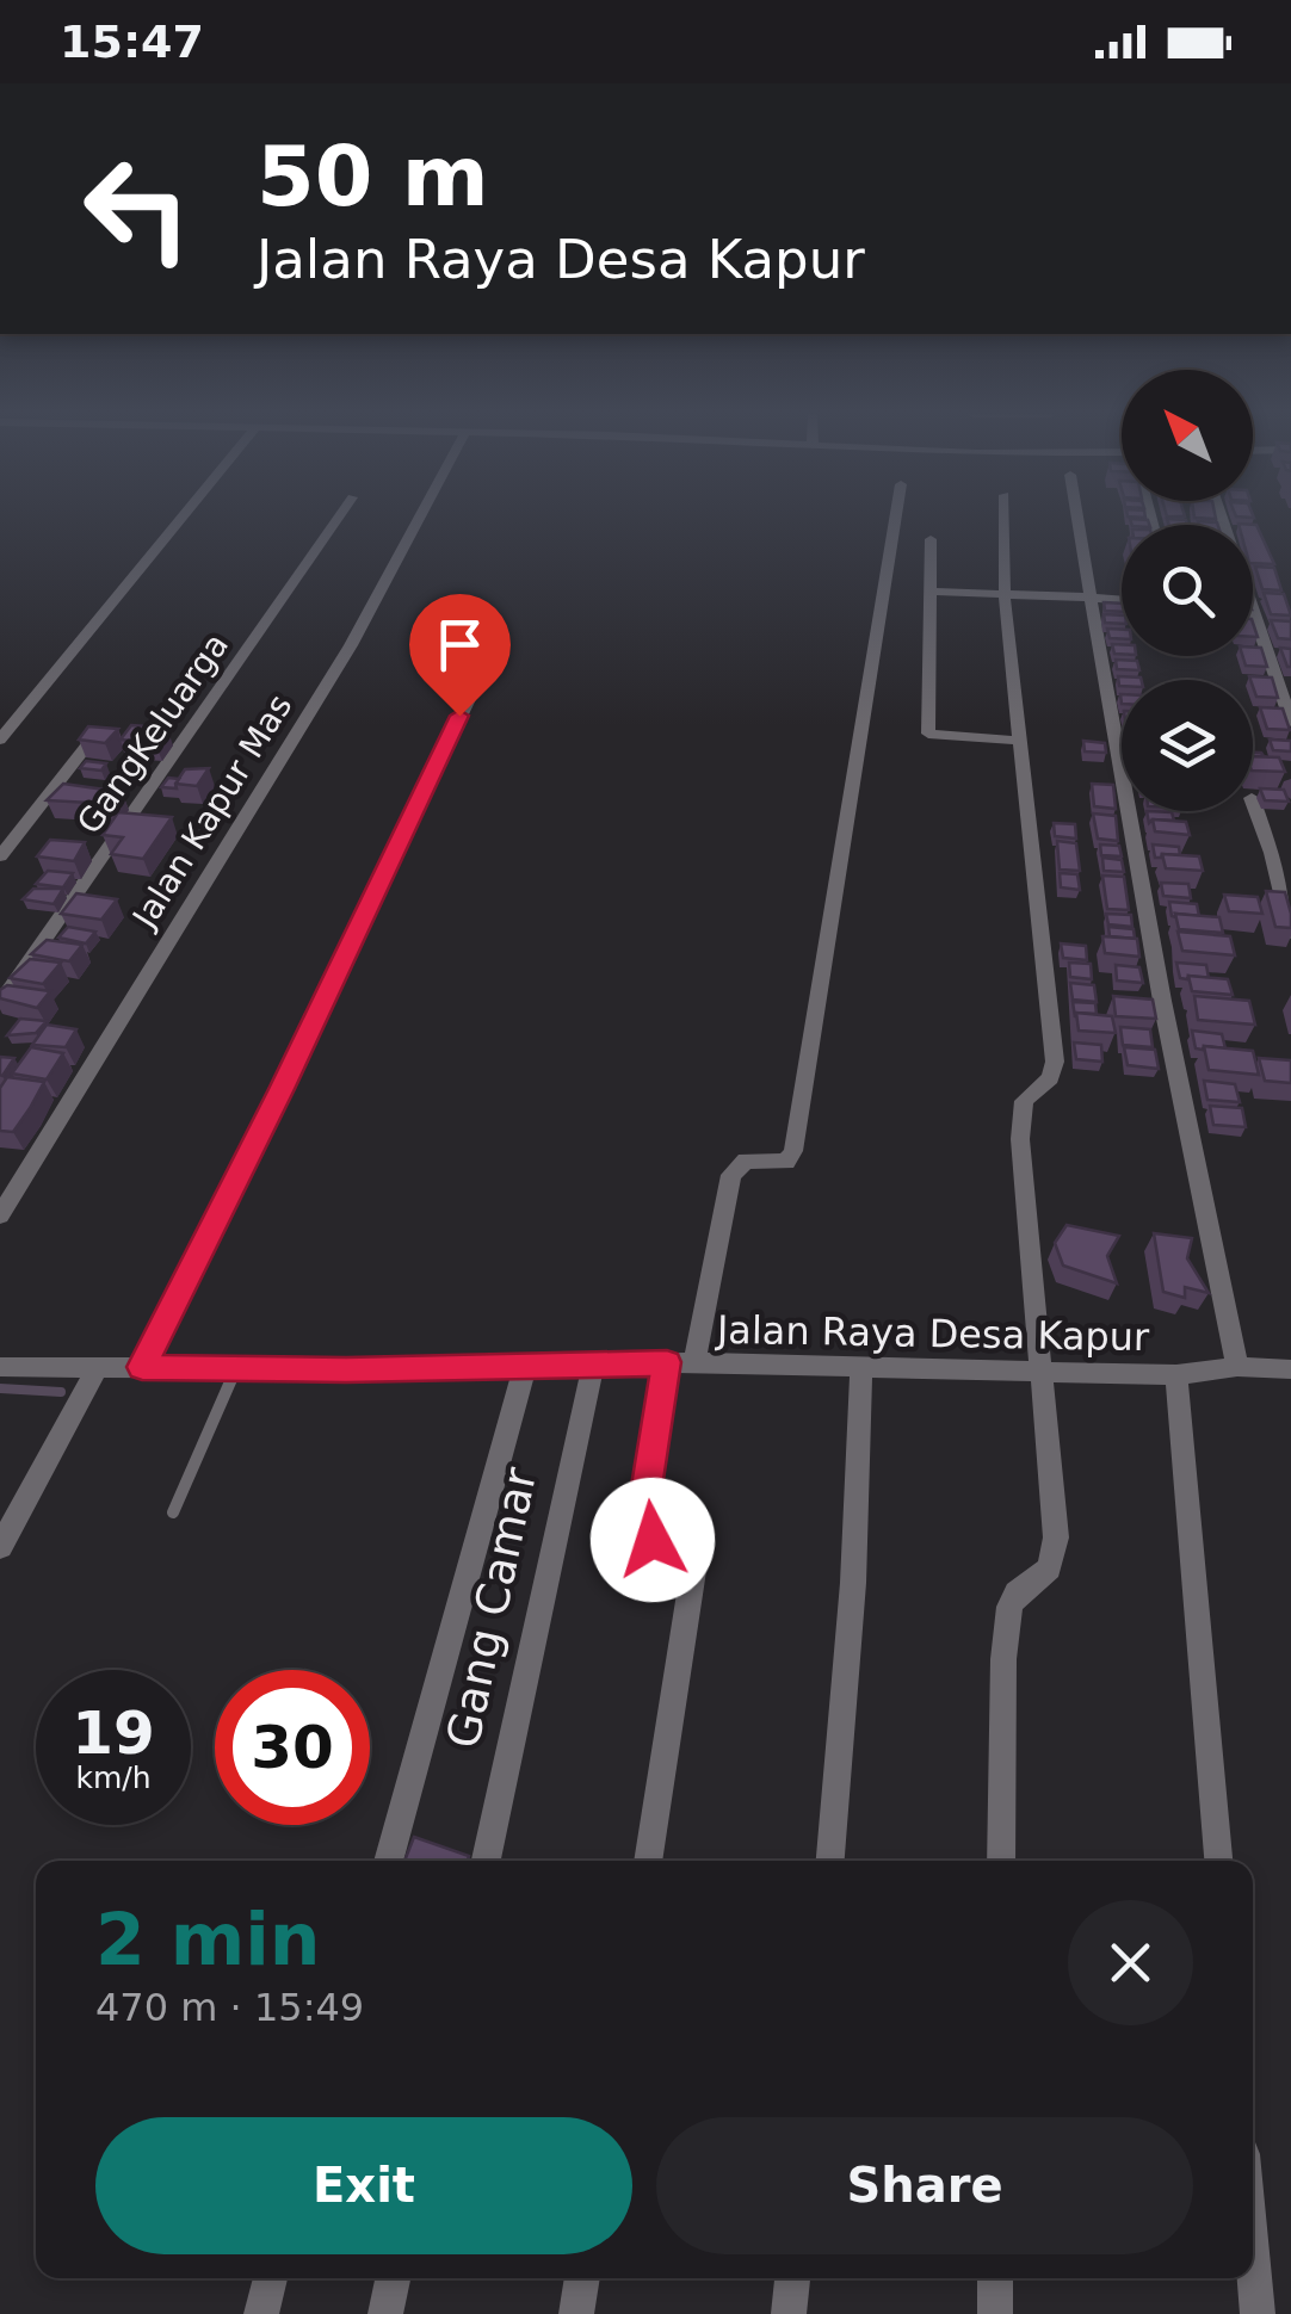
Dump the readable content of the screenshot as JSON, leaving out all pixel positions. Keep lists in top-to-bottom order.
{
  "streets": {
    "street": [
      "GangKeluarga",
      "Jalan Kapur Mas",
      "Jalan Raya Desa Kapur",
      "Gang Camar"
    ]
  },
  "crossings": [
    ["Jalan Raya Desa Kapur", "Gang Camar"]
  ],
  "north": "top left",
  "page": {
    "status": "15:47",
    "turn": ["50 m", "Jalan Raya Desa Kapur"],
    "speed": "19 km/h",
    "limit": "30",
    "heading": ["2 min", "470 m · 15:49"],
    "buttons": ["Exit", "Share"]
  }
}
